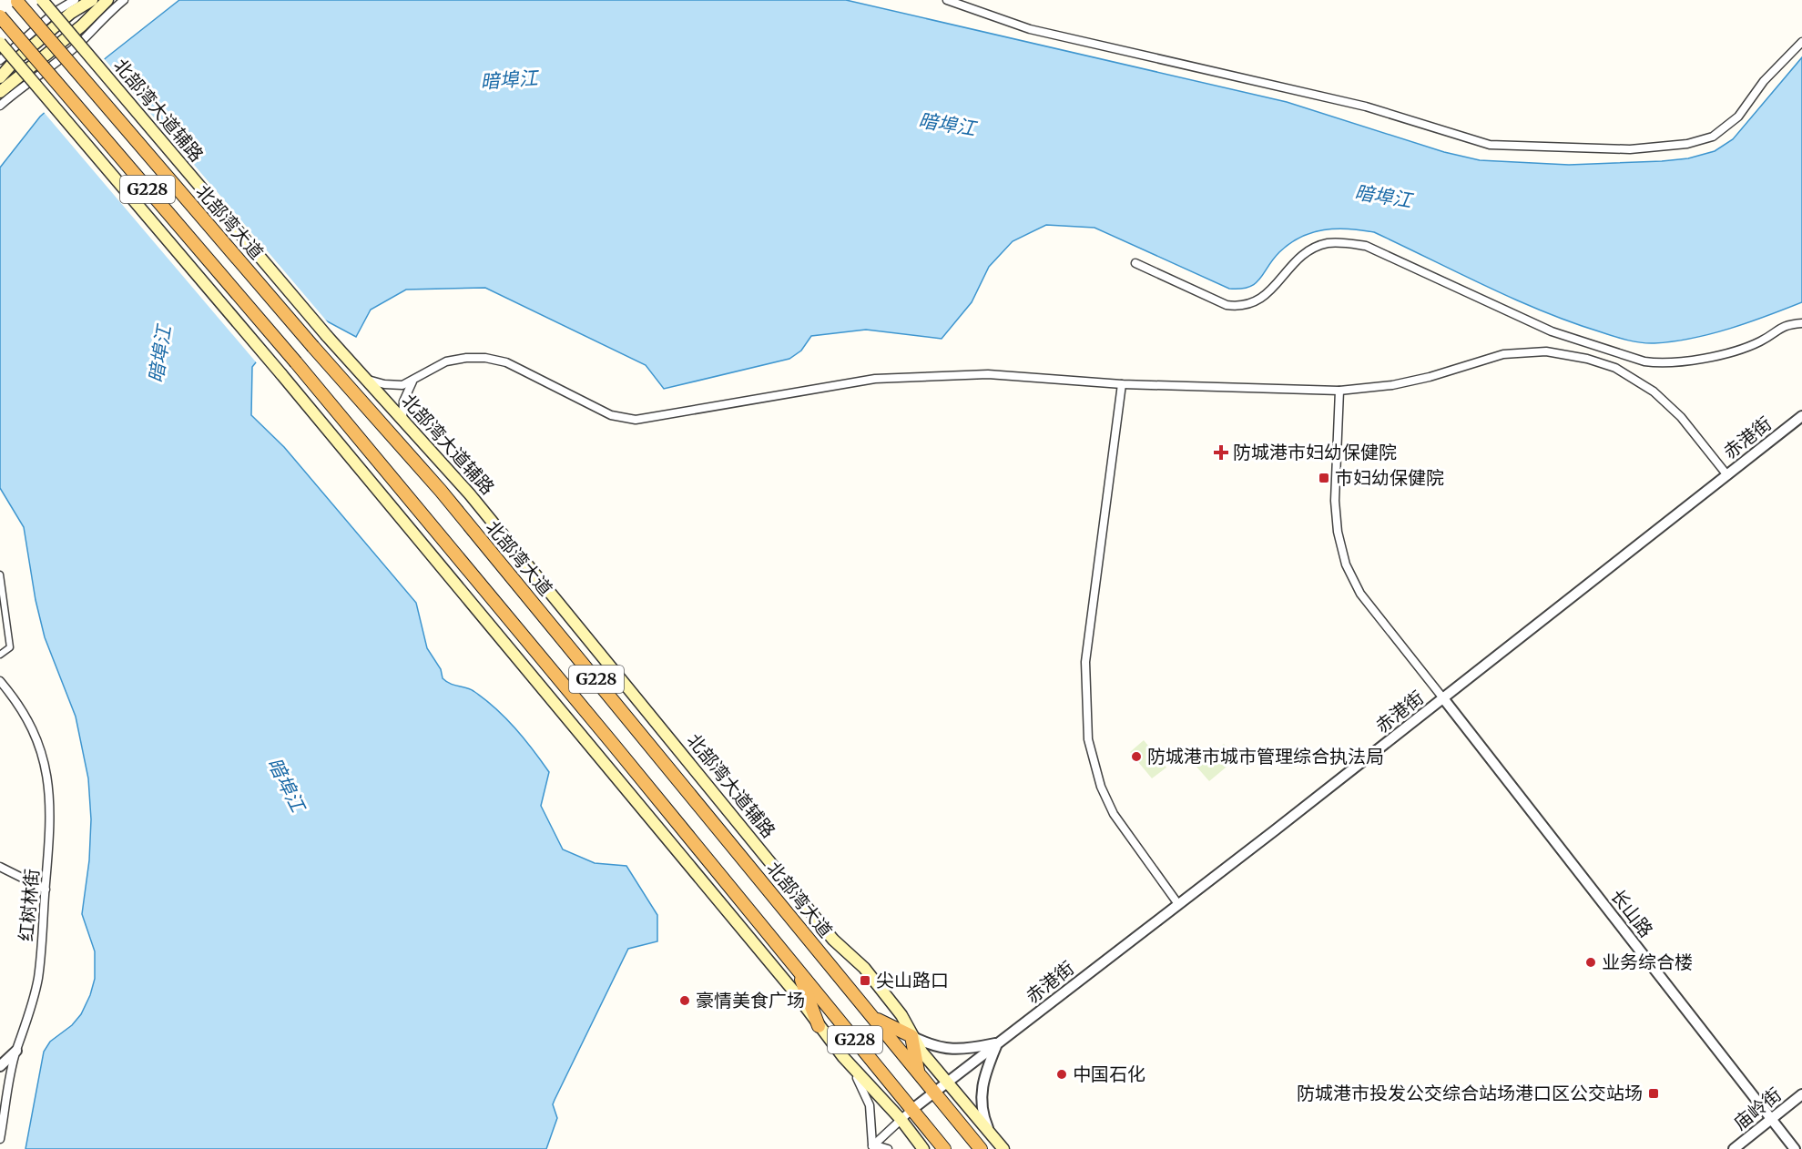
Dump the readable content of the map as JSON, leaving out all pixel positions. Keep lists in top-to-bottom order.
{
  "streets": {
    "highway": ["G228", "北部湾大道"],
    "main road": ["北部湾大道辅路"],
    "street": [
      "赤港街",
      "红树林街",
      "长山路",
      "庙岭街"
    ]
  },
  "crossings": [
    ["北部湾大道辅路", "赤港街"],
    ["G228", "赤港街"],
    ["北部湾大道", "赤港街"],
    ["赤港街", "长山路"],
    ["长山路", "庙岭街"]
  ],
  "water": ["暗埠江"],
  "places": {
    "health": ["防城港市妇幼保健院"],
    "transit": ["巿妇幼保健院", "尖山路口", "防城港市投发公交综合站场港口区公交站场"],
    "other": [
      "防城港市城市管理综合执法局",
      "业务综合楼",
      "豪情美食广场",
      "中国石化"
    ]
  }
}
